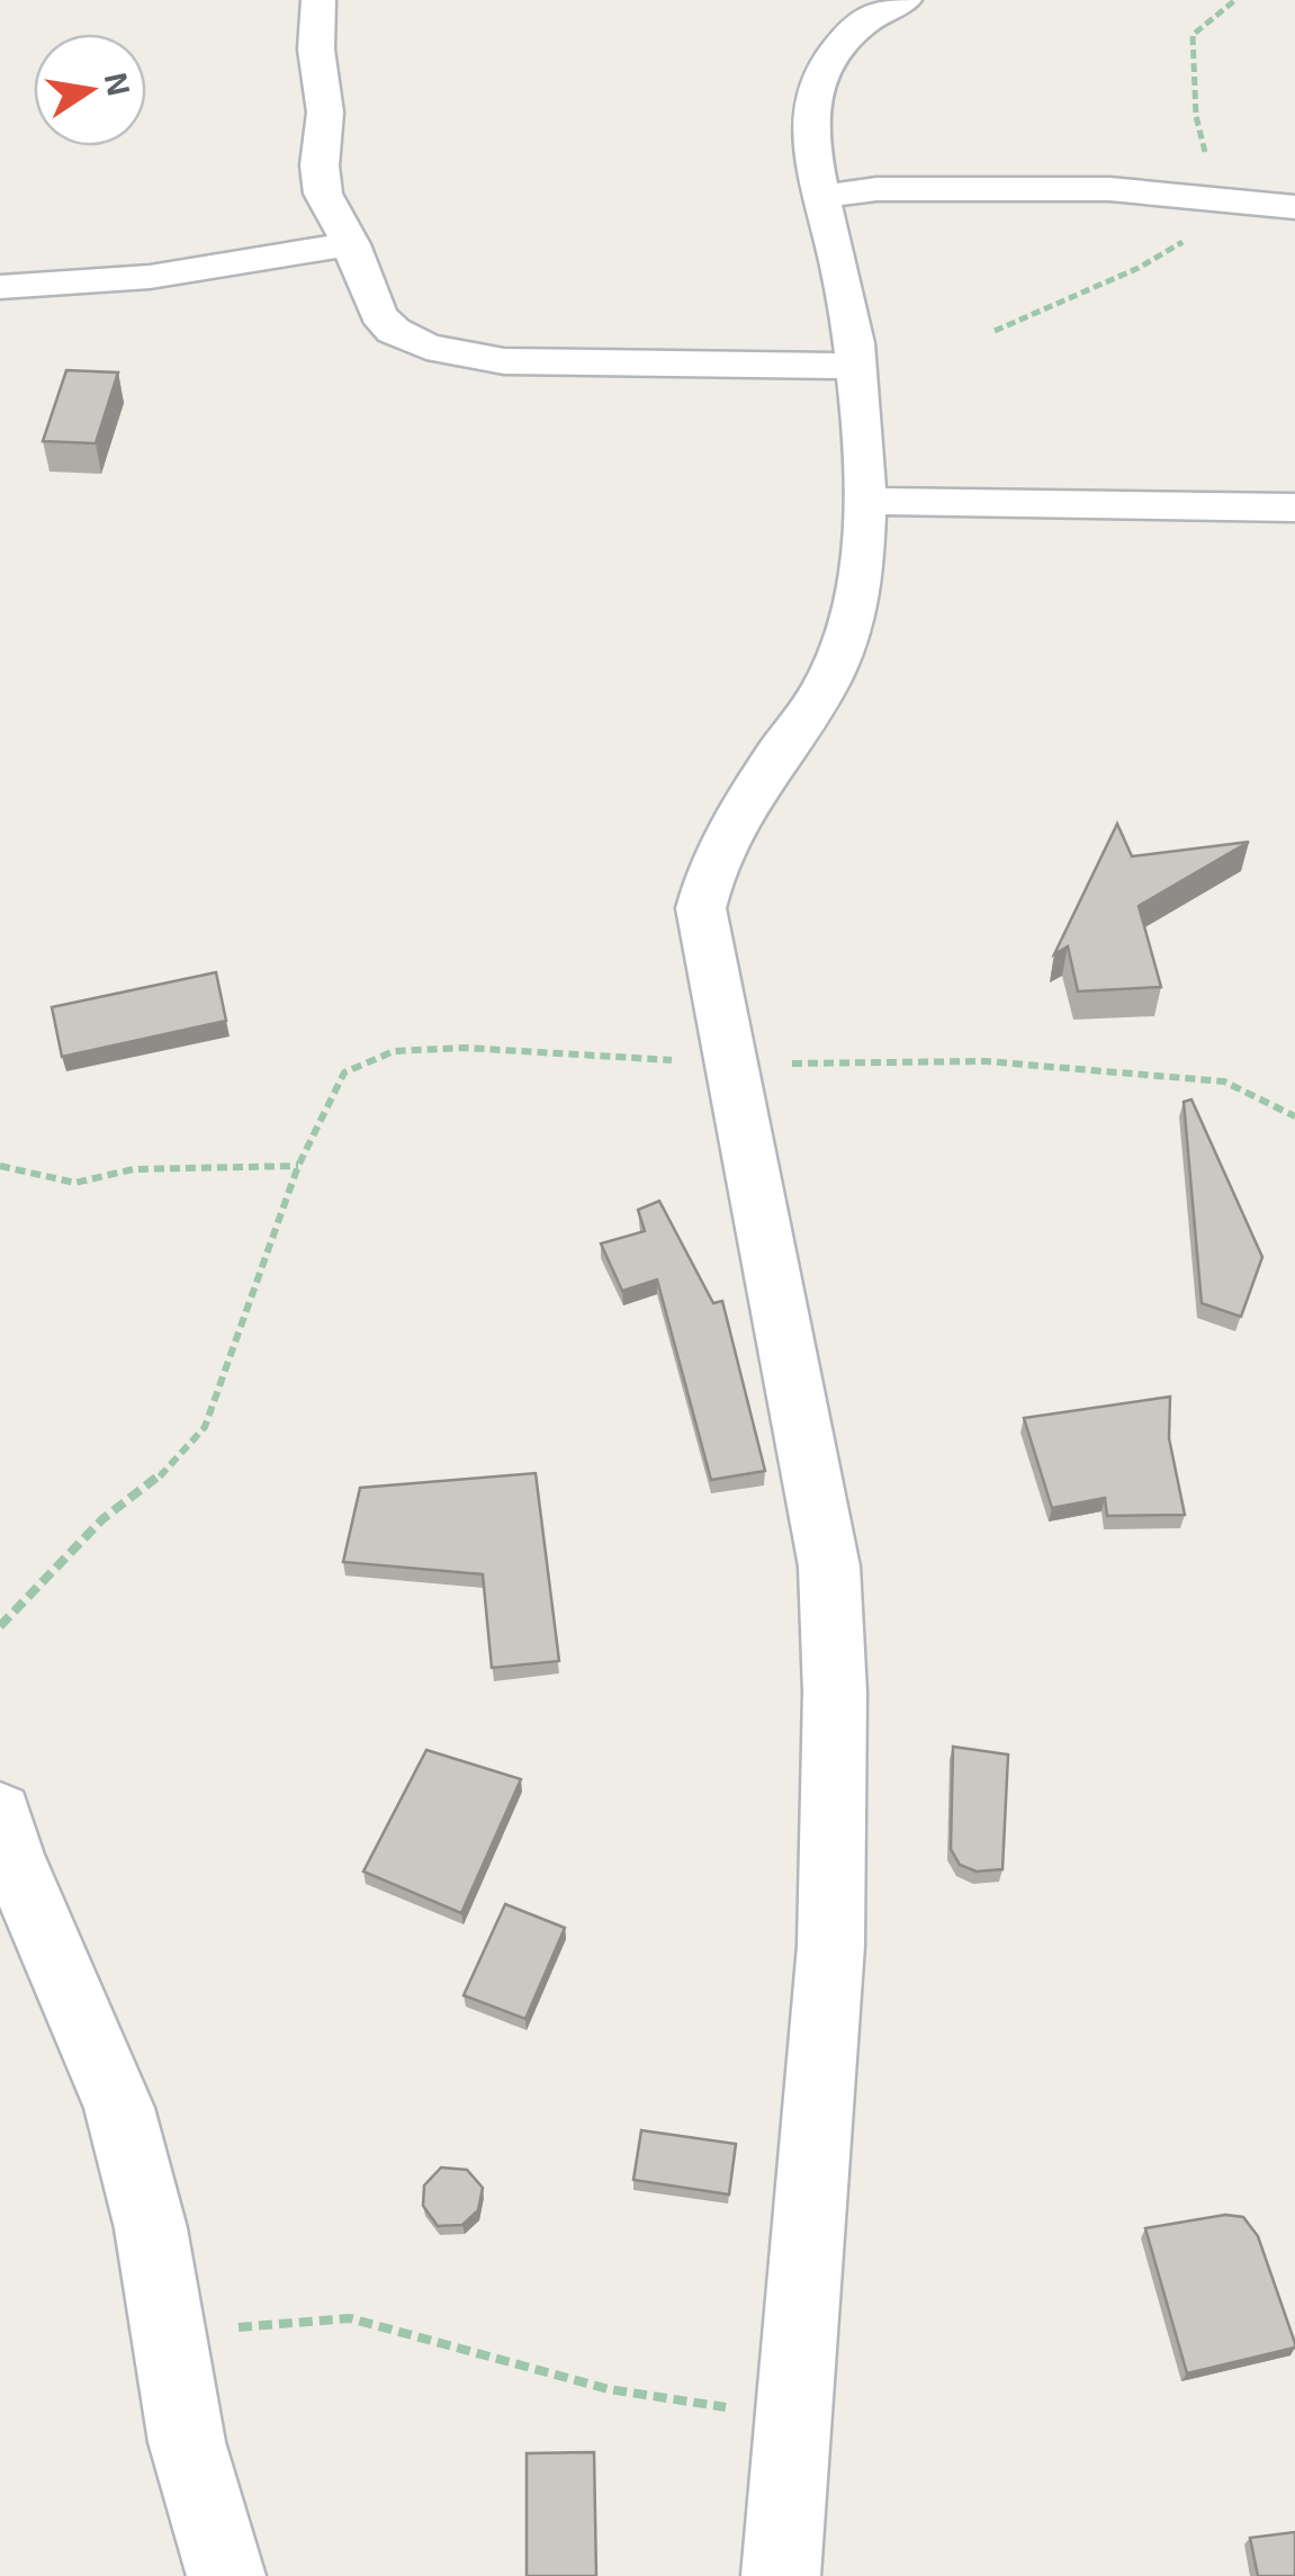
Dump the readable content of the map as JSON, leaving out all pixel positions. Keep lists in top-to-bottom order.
{
  "north": "right"
}
